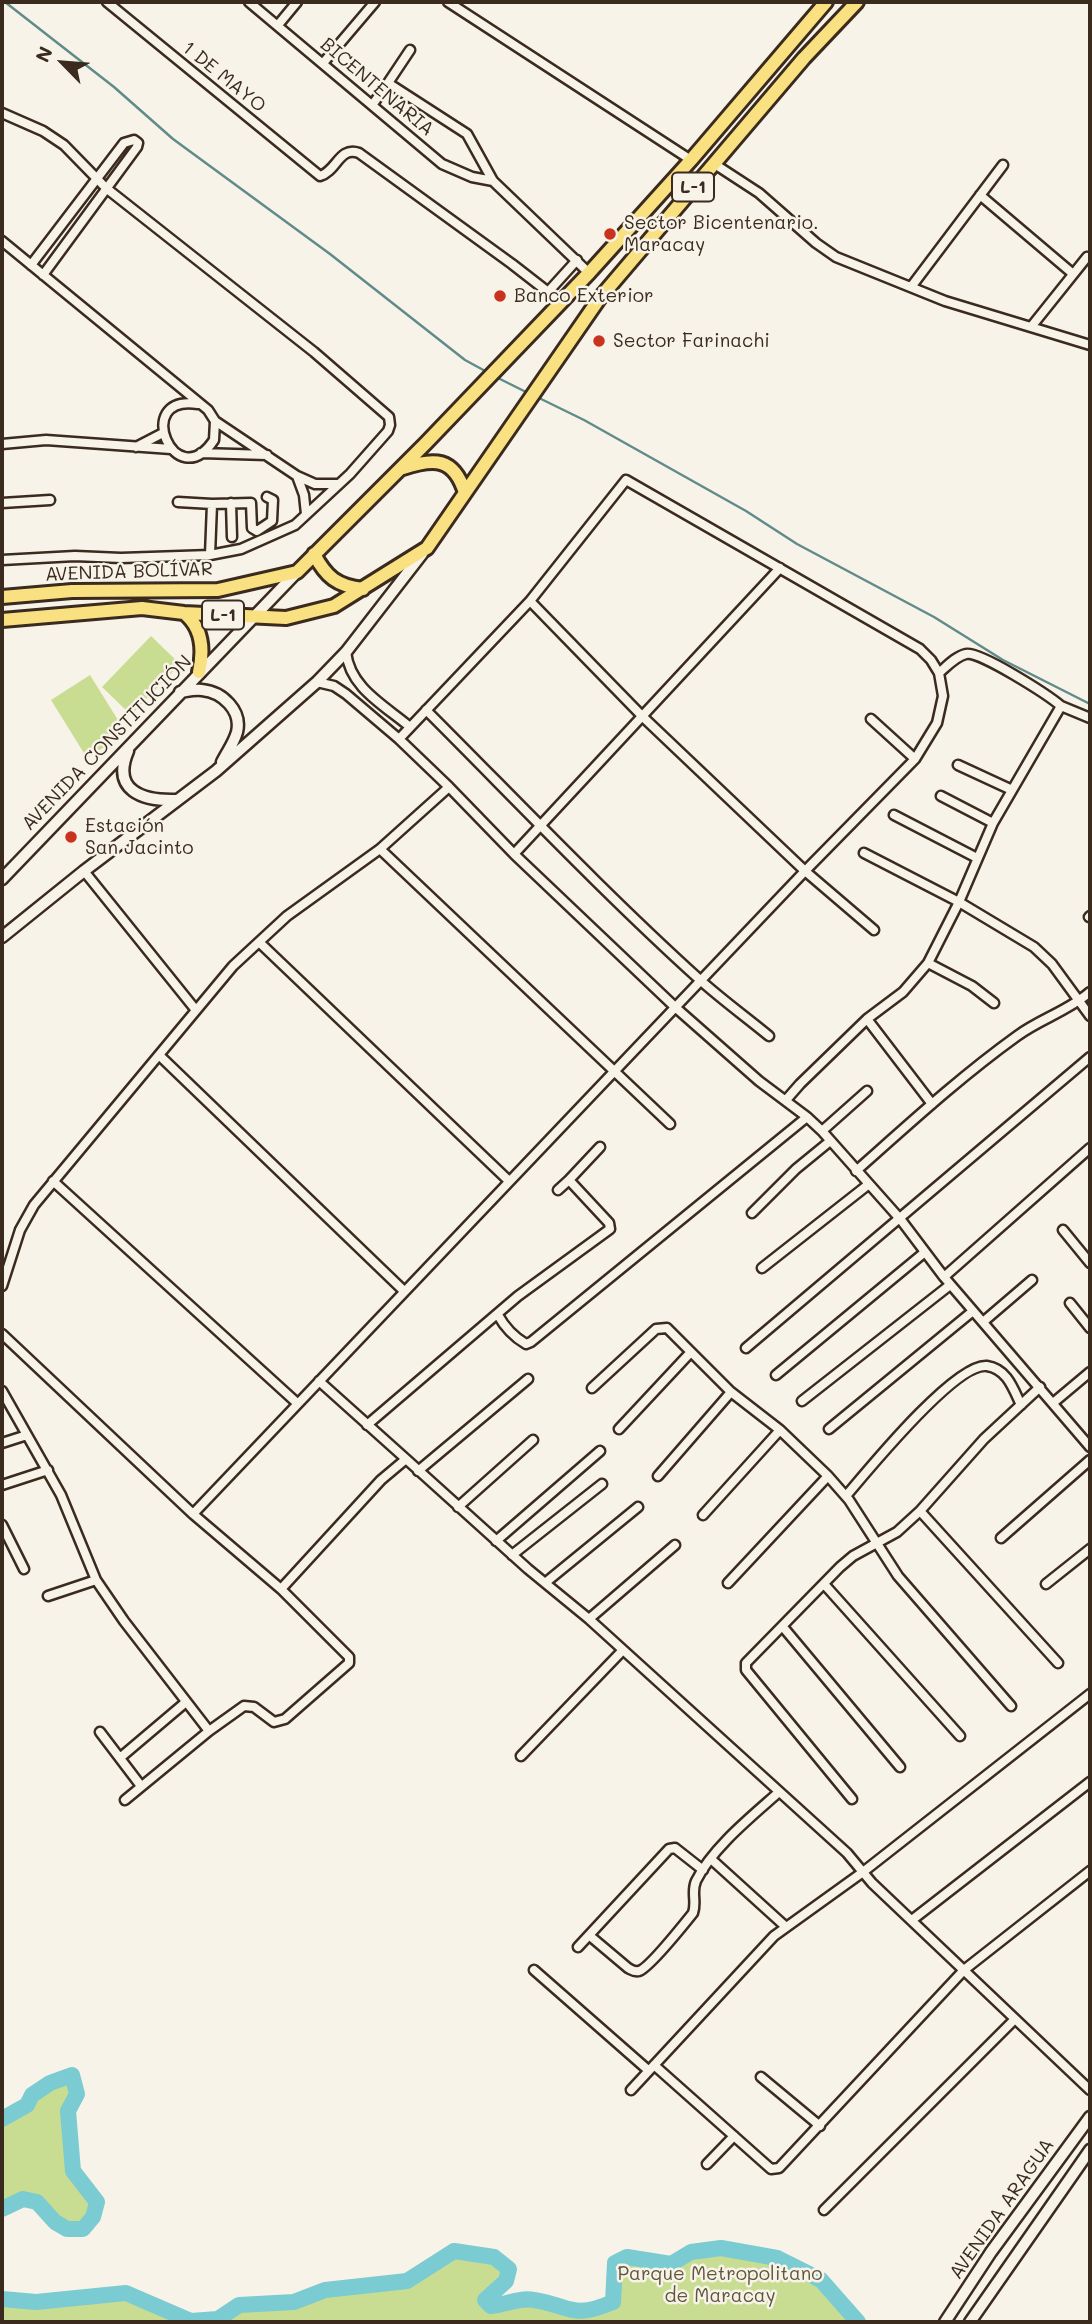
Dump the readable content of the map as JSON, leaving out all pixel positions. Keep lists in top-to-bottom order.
{
  "streets": {
    "main road": ["L-1", "AVENIDA BOLÍVAR"],
    "street": [
      "1 DE MAYO",
      "BICENTENARIA",
      "AVENIDA CONSTITUCIÓN",
      "AVENIDA ARAGUA"
    ]
  },
  "crossings": [
    ["L-1", "AVENIDA BOLÍVAR"],
    ["L-1", "AVENIDA CONSTITUCIÓN"],
    ["AVENIDA BOLÍVAR", "AVENIDA CONSTITUCIÓN"]
  ],
  "parks": ["Parque Metropolitano de Maracay"],
  "places": [
    "Sector Bicentenario. Maracay",
    "Banco Exterior",
    "Sector Farinachi",
    "Estación San Jacinto"
  ],
  "north": "top left"
}
